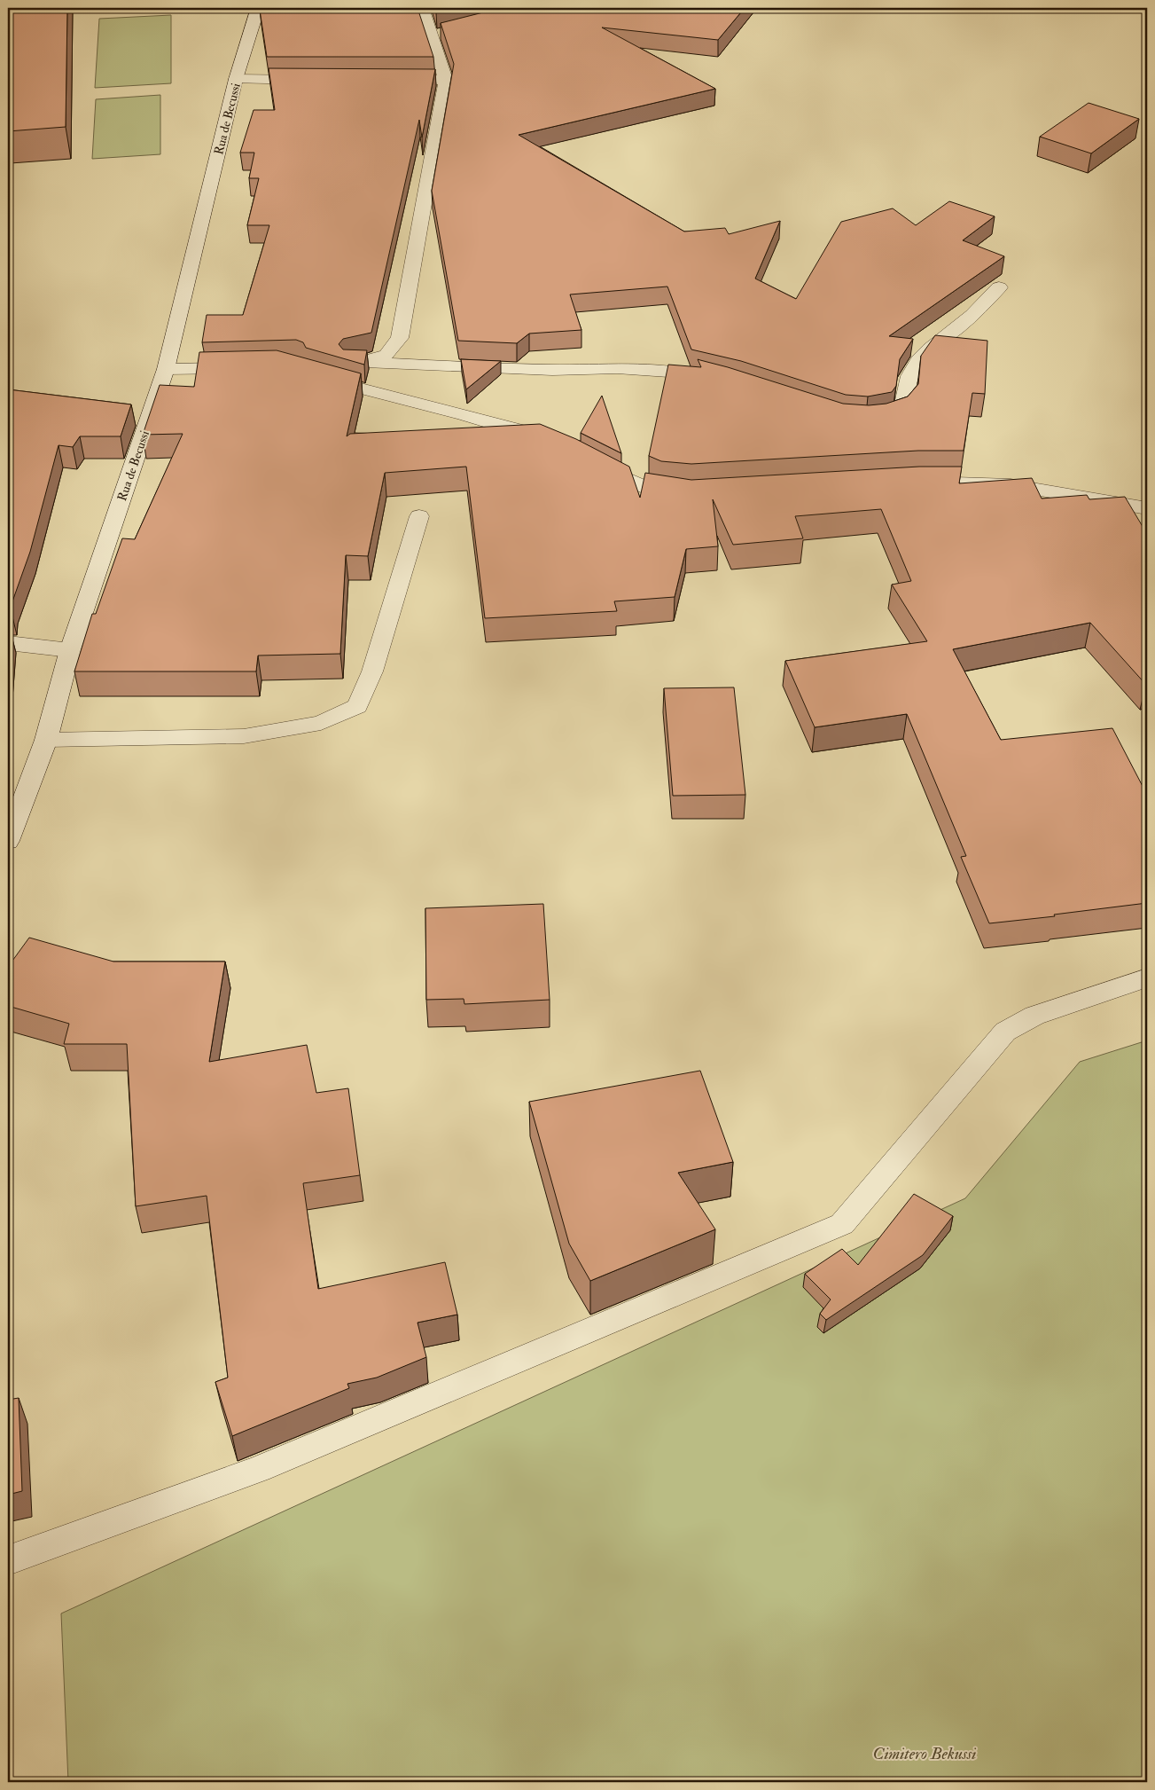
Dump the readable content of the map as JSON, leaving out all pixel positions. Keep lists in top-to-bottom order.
{
  "streets": {
    "street": ["Rua de Becussi"]
  },
  "parks": ["Cimitero Bekussi"]
}
